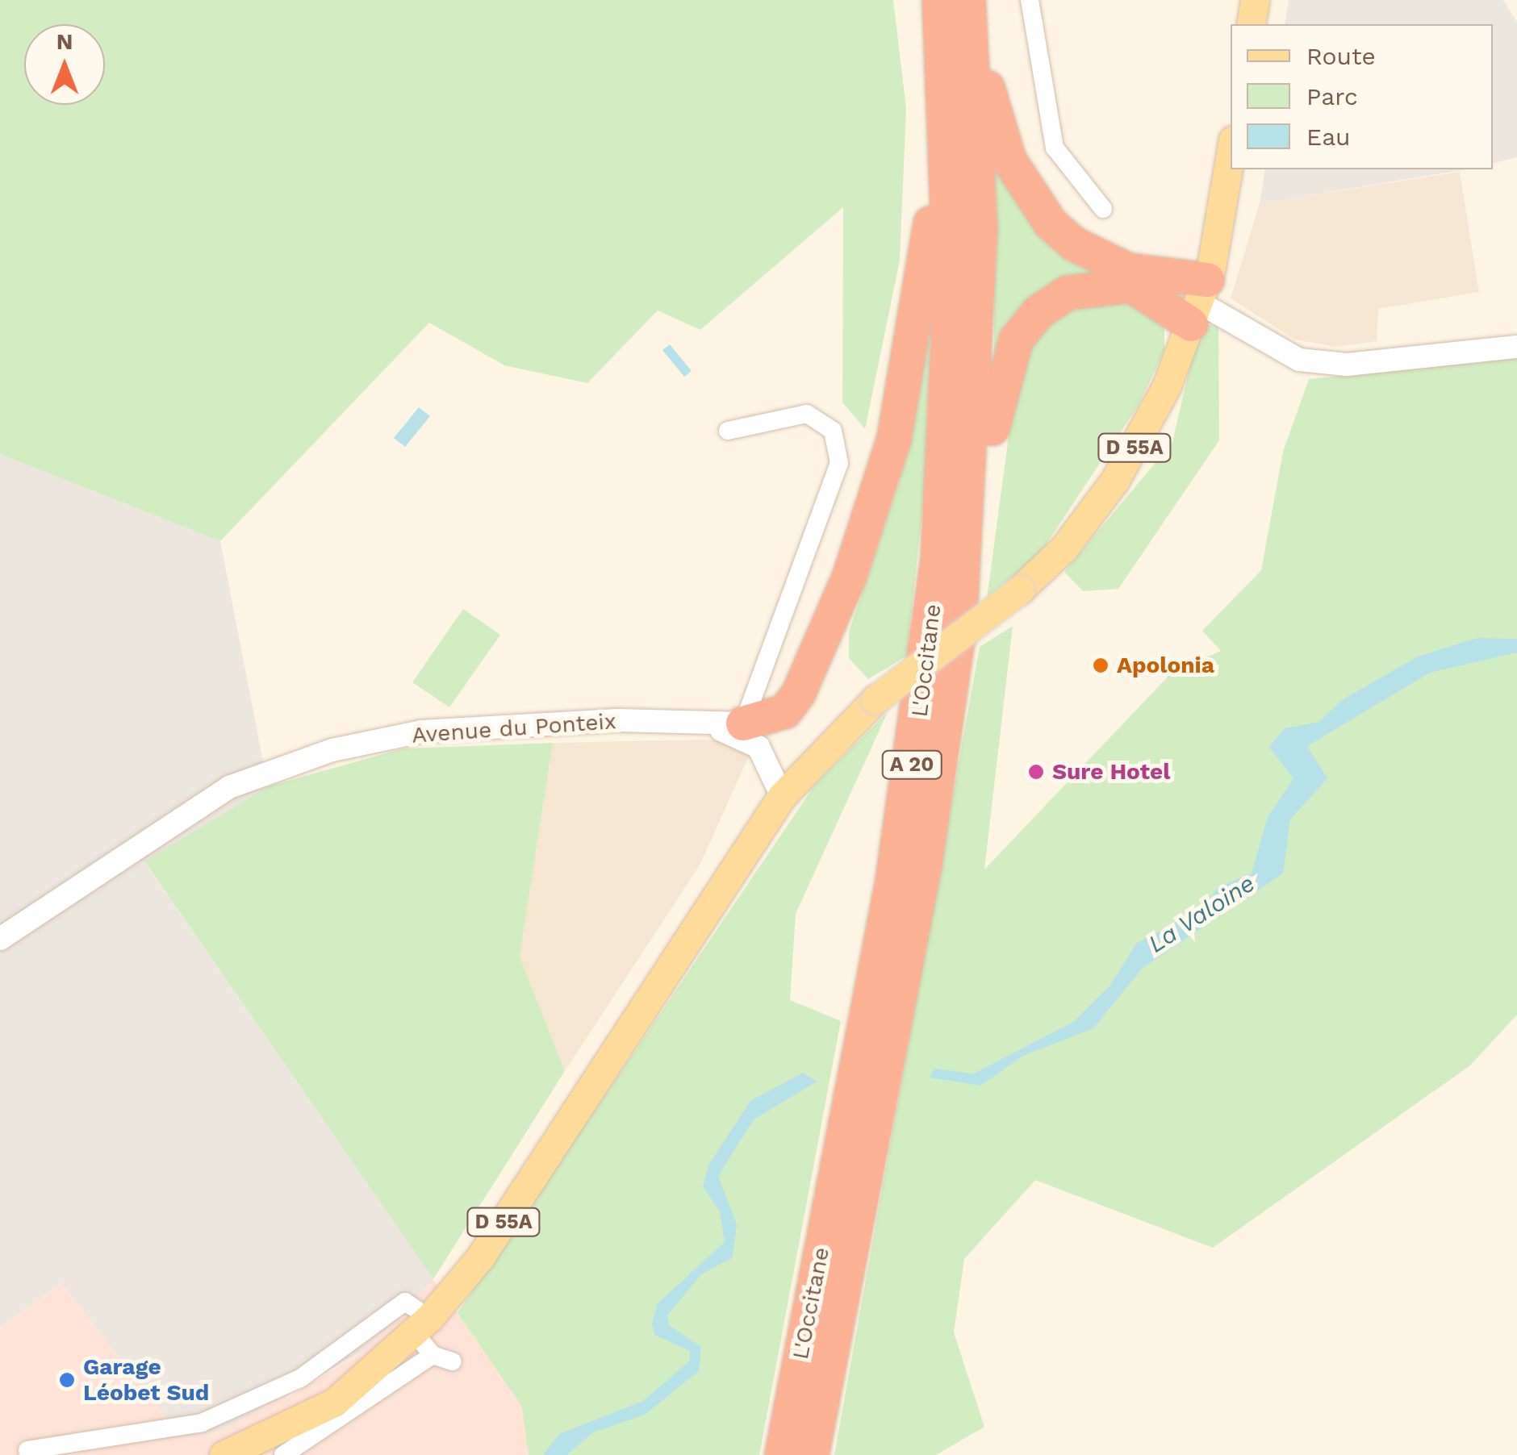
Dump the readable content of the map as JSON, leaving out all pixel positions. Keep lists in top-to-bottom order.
{
  "streets": {
    "highway": ["L'Occitane", "A 20"],
    "main road": ["D 55A"],
    "street": ["Avenue du Ponteix"]
  },
  "water": ["La Valoine"],
  "places": ["Apolonia", "Sure Hotel", "Garage Léobet Sud"],
  "legend": ["Route", "Parc", "Eau"],
  "north": "top"
}
